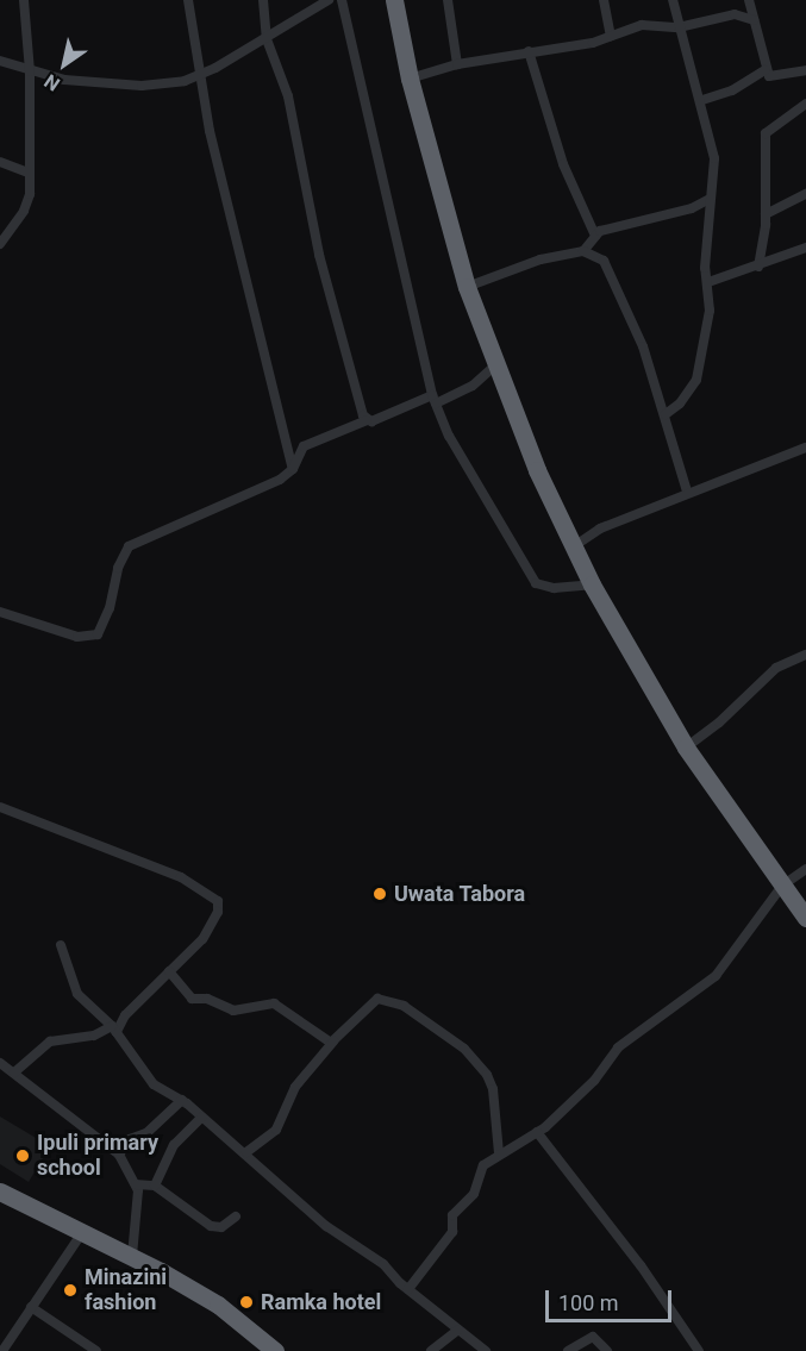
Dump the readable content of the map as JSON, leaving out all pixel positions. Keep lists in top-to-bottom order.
{
  "places": [
    "Uwata Tabora",
    "Ipuli primary school",
    "Minazini fashion",
    "Ramka hotel"
  ],
  "scale_bar": "100 m",
  "north": "bottom left"
}
